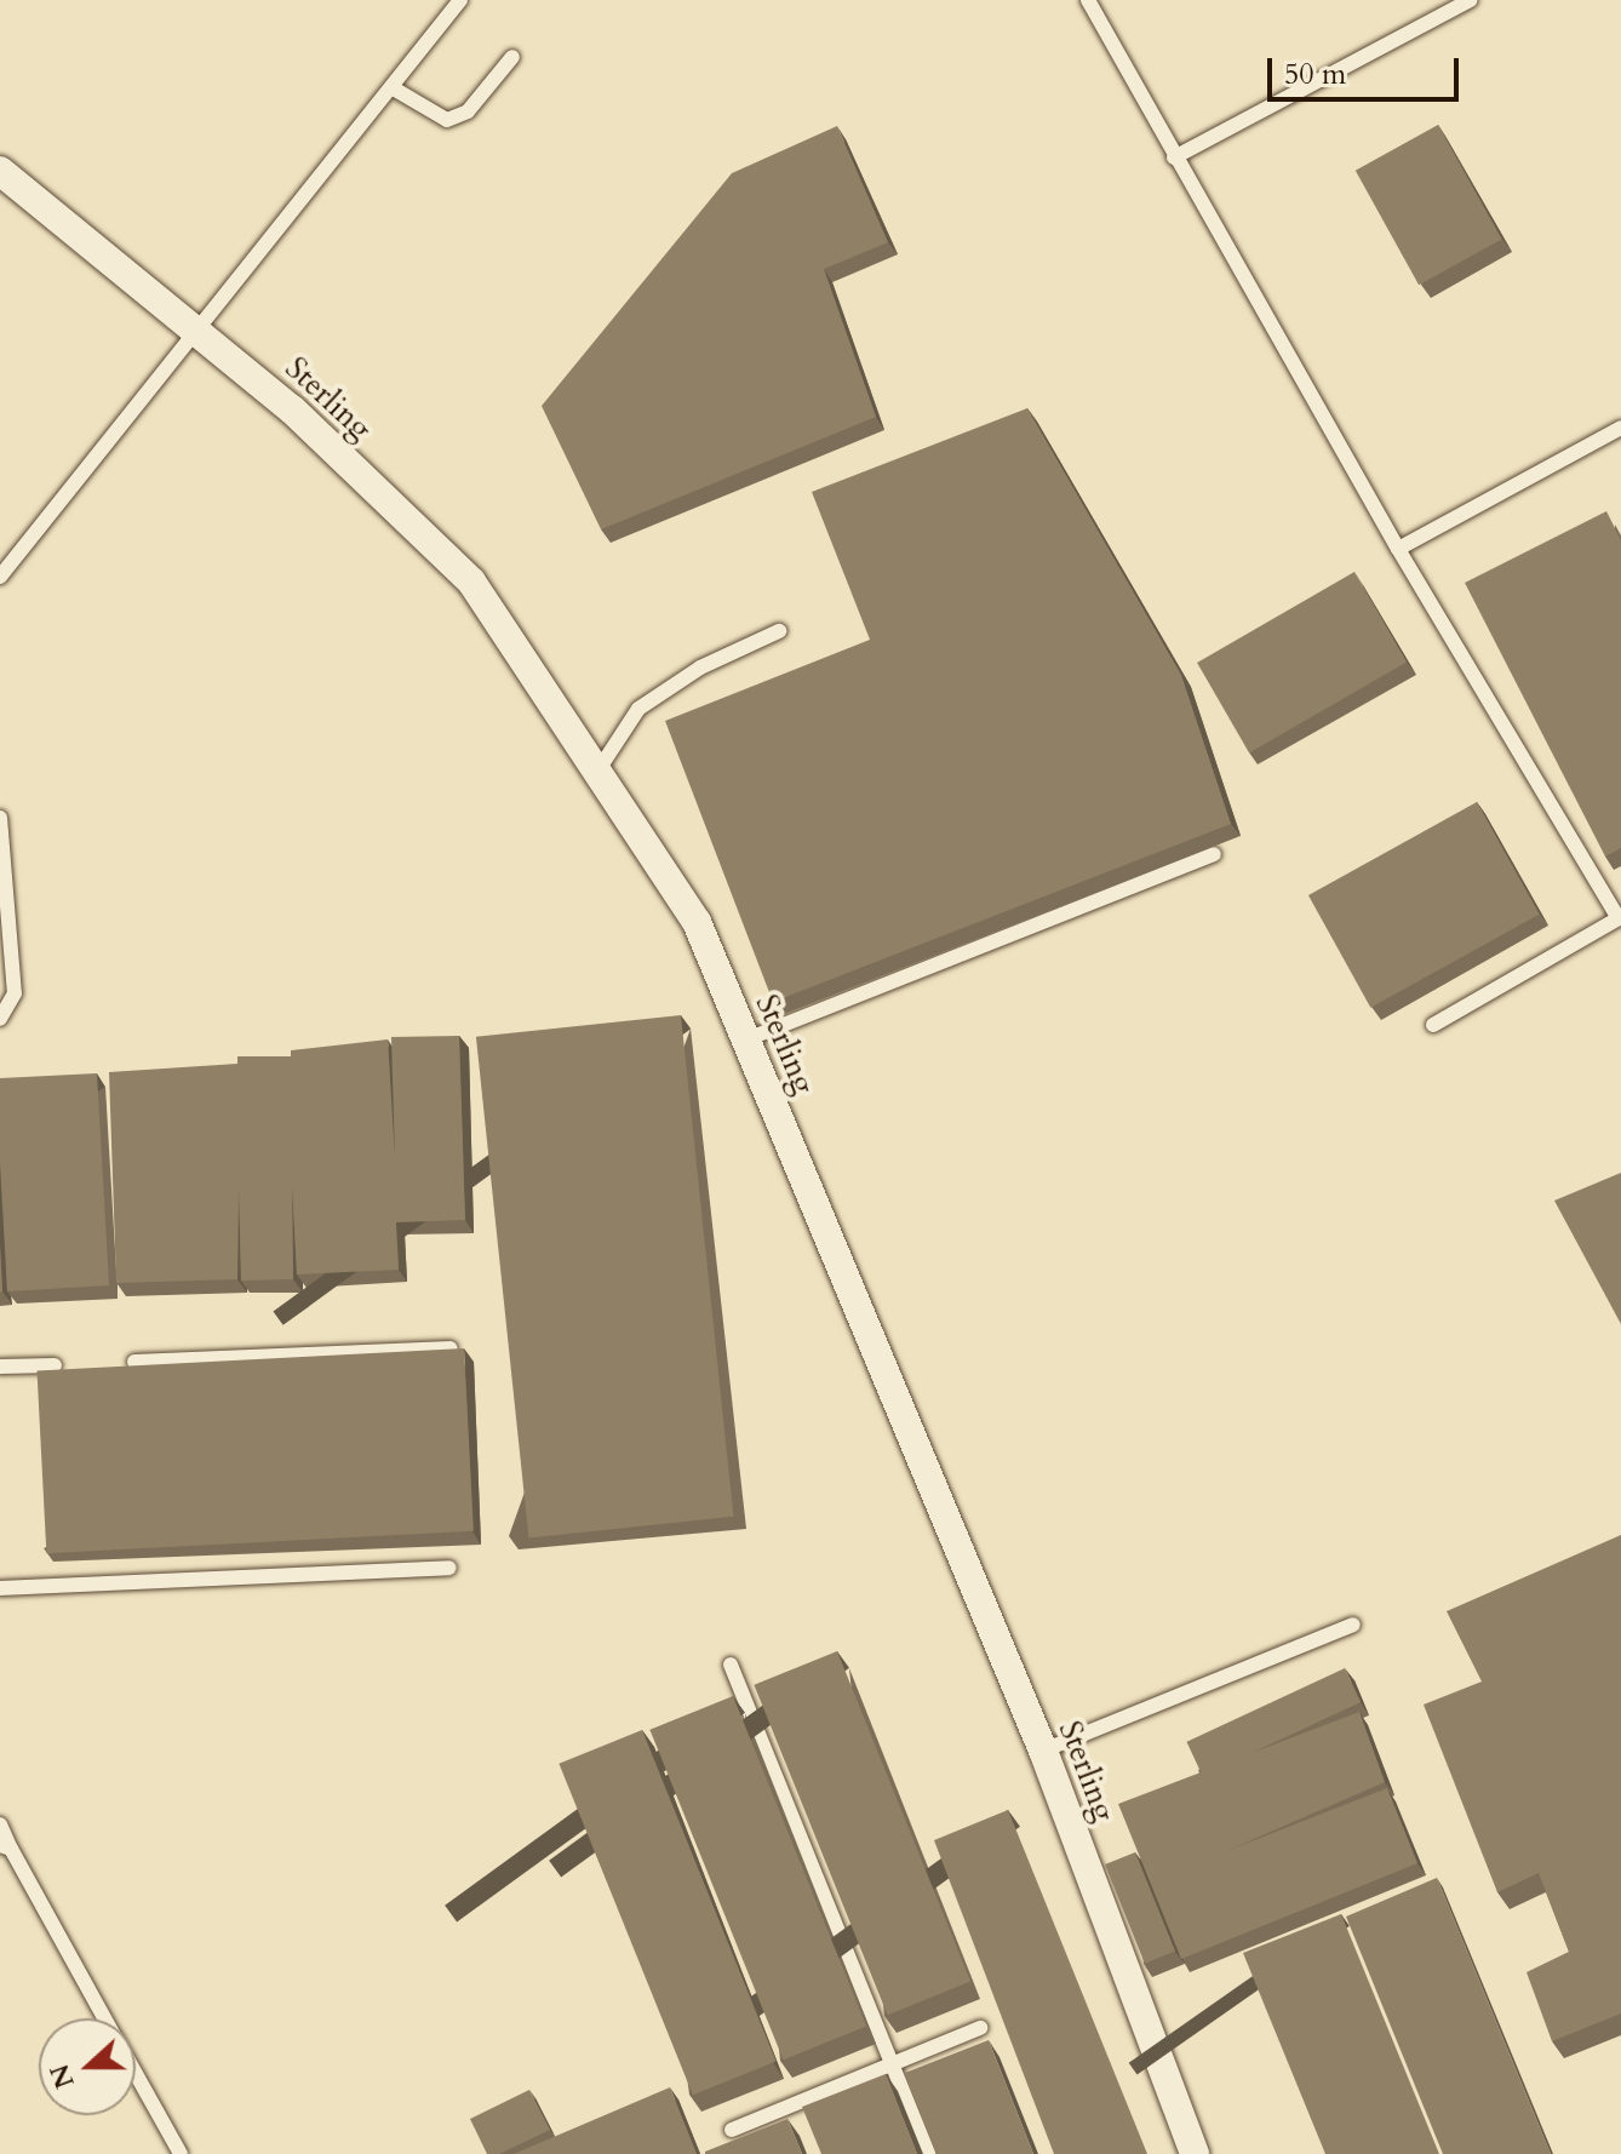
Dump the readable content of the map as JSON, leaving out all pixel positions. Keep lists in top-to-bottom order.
{
  "streets": {
    "street": ["Sterling"]
  },
  "scale_bar": "50 m",
  "north": "left"
}
